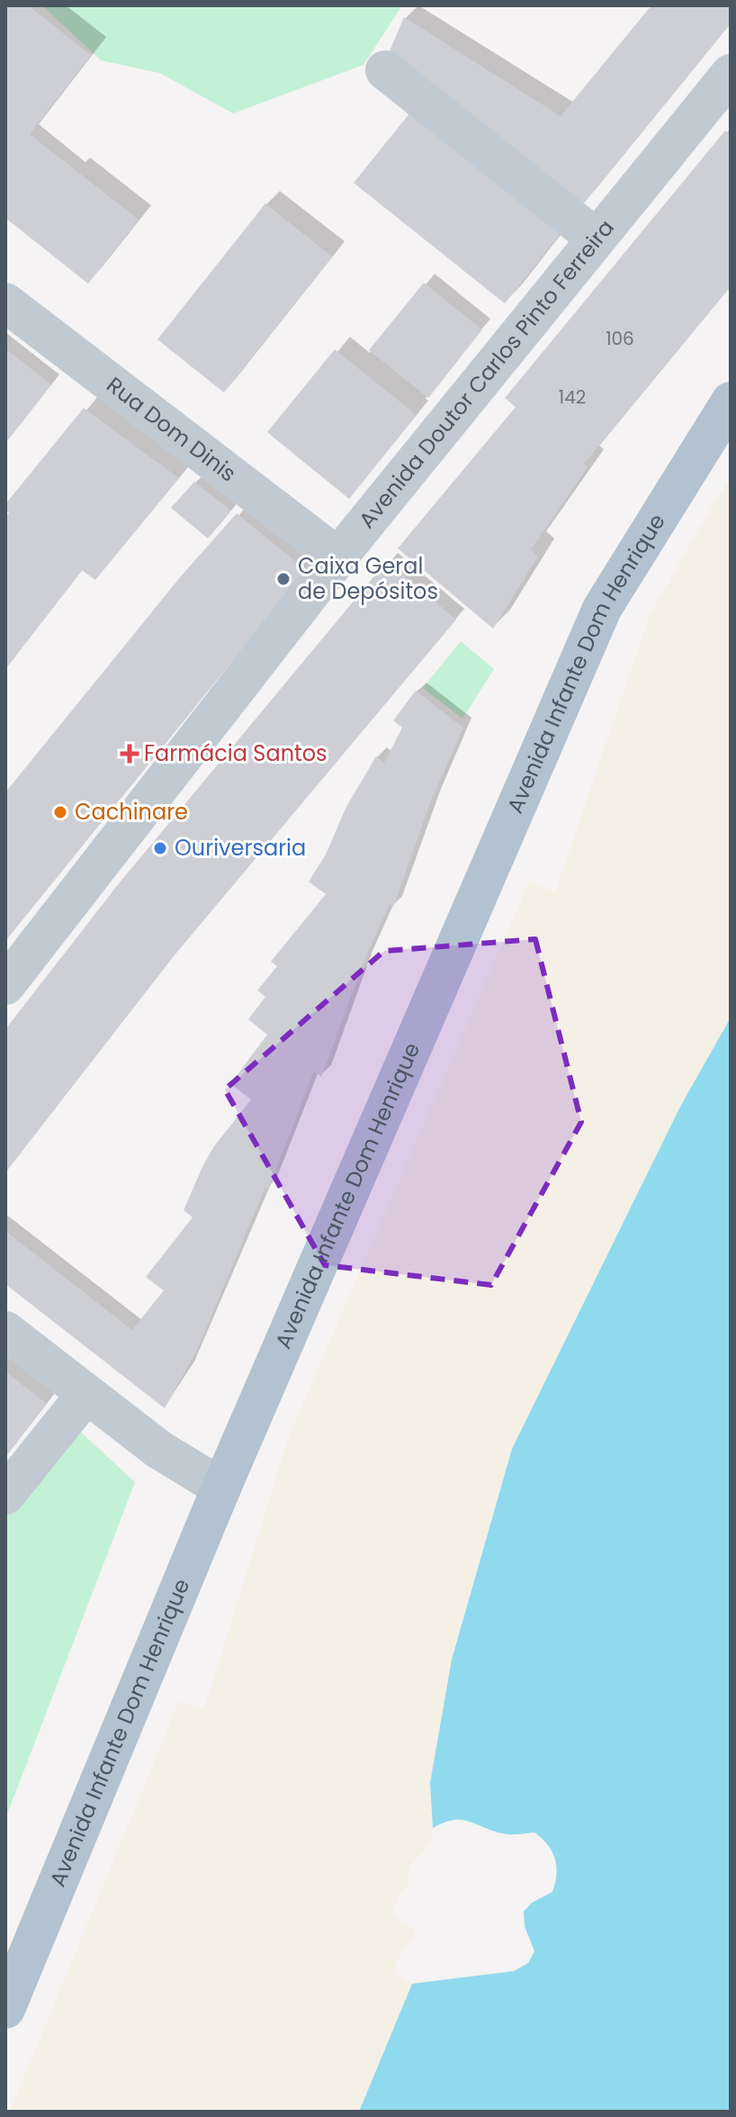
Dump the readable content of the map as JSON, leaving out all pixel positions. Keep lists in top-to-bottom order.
{
  "streets": {
    "main road": ["Avenida Infante Dom Henrique"],
    "street": ["Avenida Doutor Carlos Pinto Ferreira", "Rua Dom Dinis"]
  },
  "crossings": [
    ["Avenida Doutor Carlos Pinto Ferreira", "Rua Dom Dinis"]
  ],
  "places": {
    "other": ["Caixa Geral de Depósitos", "Cachinare", "Ouriversaria"],
    "health": ["Farmácia Santos"]
  },
  "house_numbers": ["106", "142"]
}
